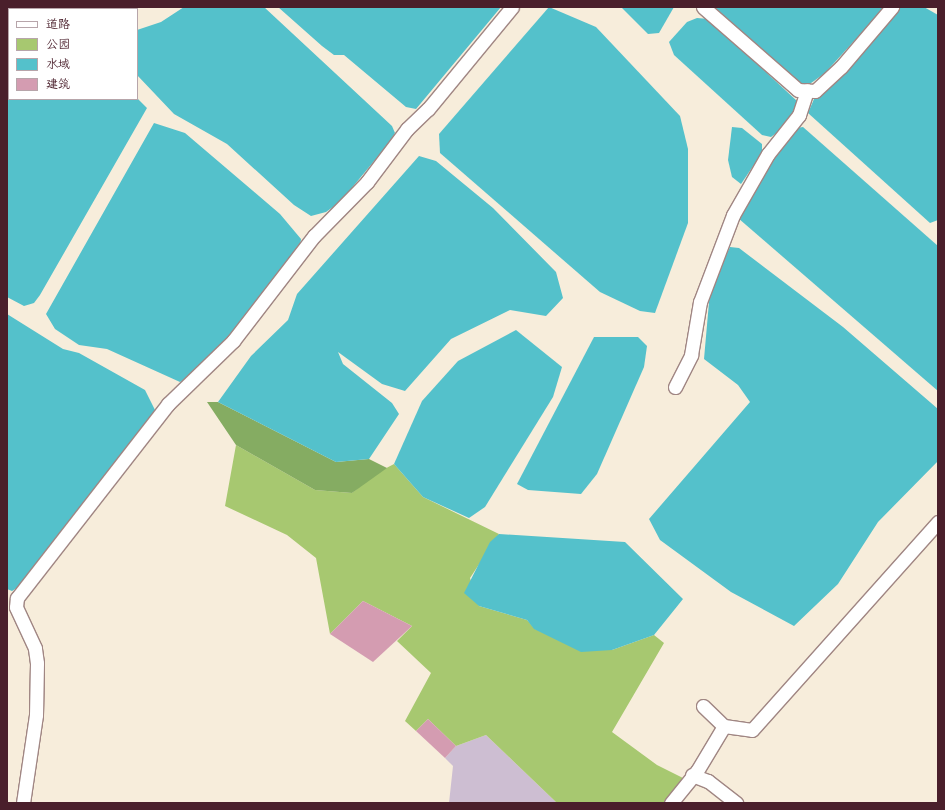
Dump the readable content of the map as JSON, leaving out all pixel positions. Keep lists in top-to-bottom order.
{
  "legend": [
    "道路",
    "公园",
    "水域",
    "建筑"
  ]
}
